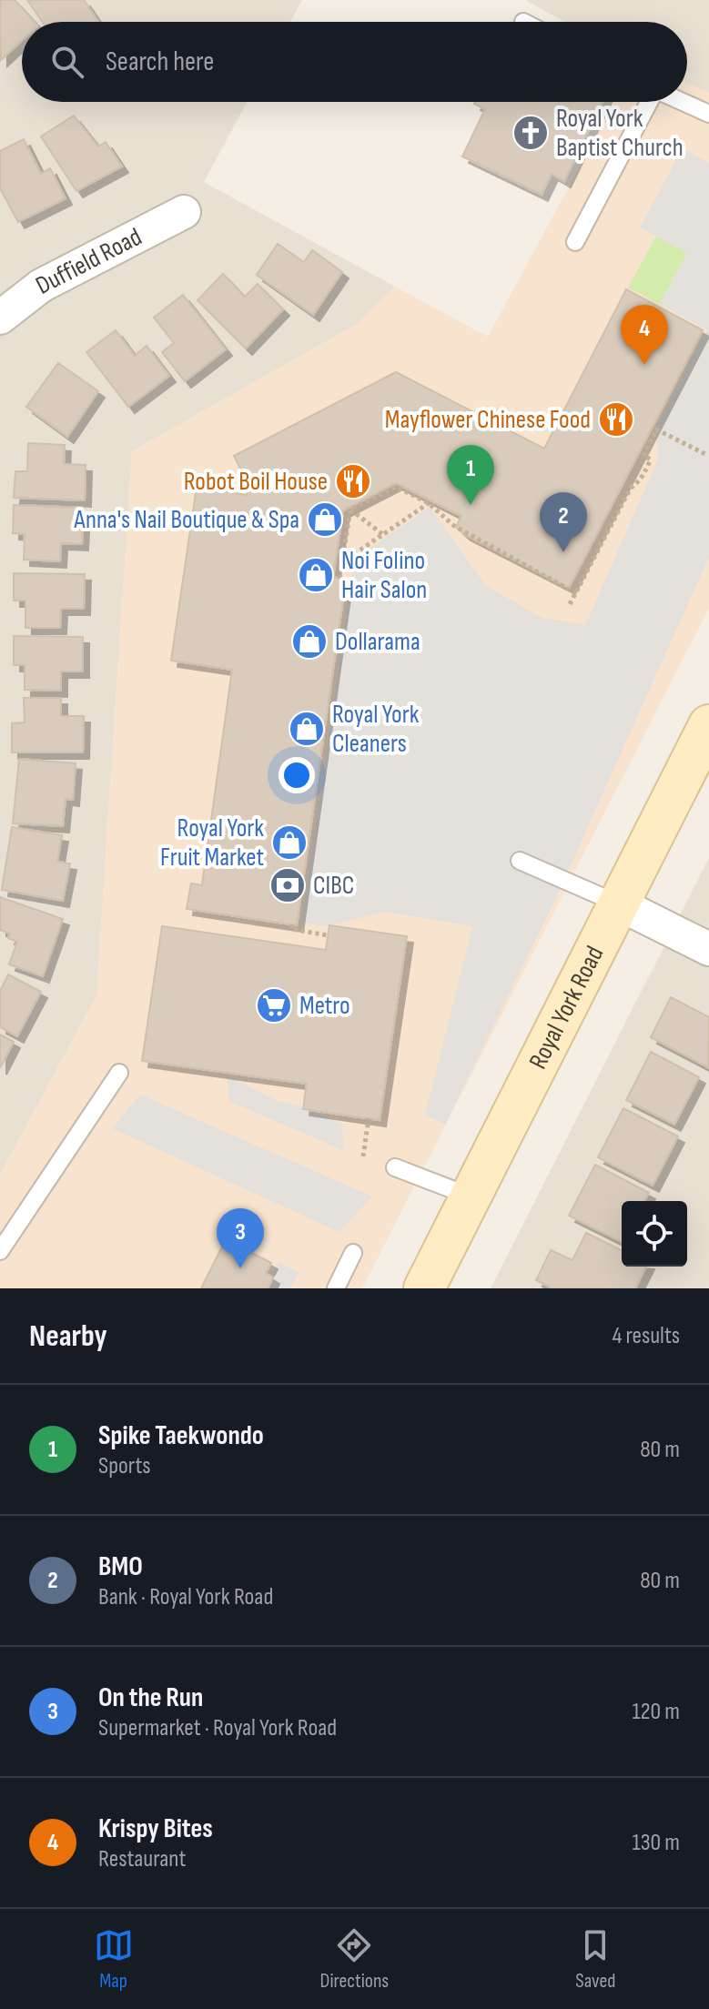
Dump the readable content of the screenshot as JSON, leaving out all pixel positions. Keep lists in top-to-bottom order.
{
  "streets": {
    "main road": ["Royal York Road"],
    "street": ["Duffield Road"]
  },
  "places": {
    "church": ["Royal York Baptist Church"],
    "restaurant": ["Mayflower Chinese Food", "Robot Boil House"],
    "shop": [
      "Anna's Nail Boutique & Spa",
      "Noi Folino Hair Salon",
      "Dollarama",
      "Royal York Cleaners",
      "Royal York Fruit Market"
    ],
    "bank": ["CIBC"],
    "supermarket": ["Metro"]
  },
  "page": {
    "search": "Search here",
    "pins": [
      "4",
      "1",
      "2",
      "3"
    ],
    "heading": ["Nearby", "4 results"],
    "list": [
      {
        "mark": "1",
        "name": "Spike Taekwondo",
        "note": "Sports",
        "value": "80 m"
      },
      {
        "mark": "2",
        "name": "BMO",
        "note": "Bank · Royal York Road",
        "value": "80 m"
      },
      {
        "mark": "3",
        "name": "On the Run",
        "note": "Supermarket · Royal York Road",
        "value": "120 m"
      },
      {
        "mark": "4",
        "name": "Krispy Bites",
        "note": "Restaurant",
        "value": "130 m"
      }
    ],
    "nav": ["Map", "Directions", "Saved"]
  }
}
